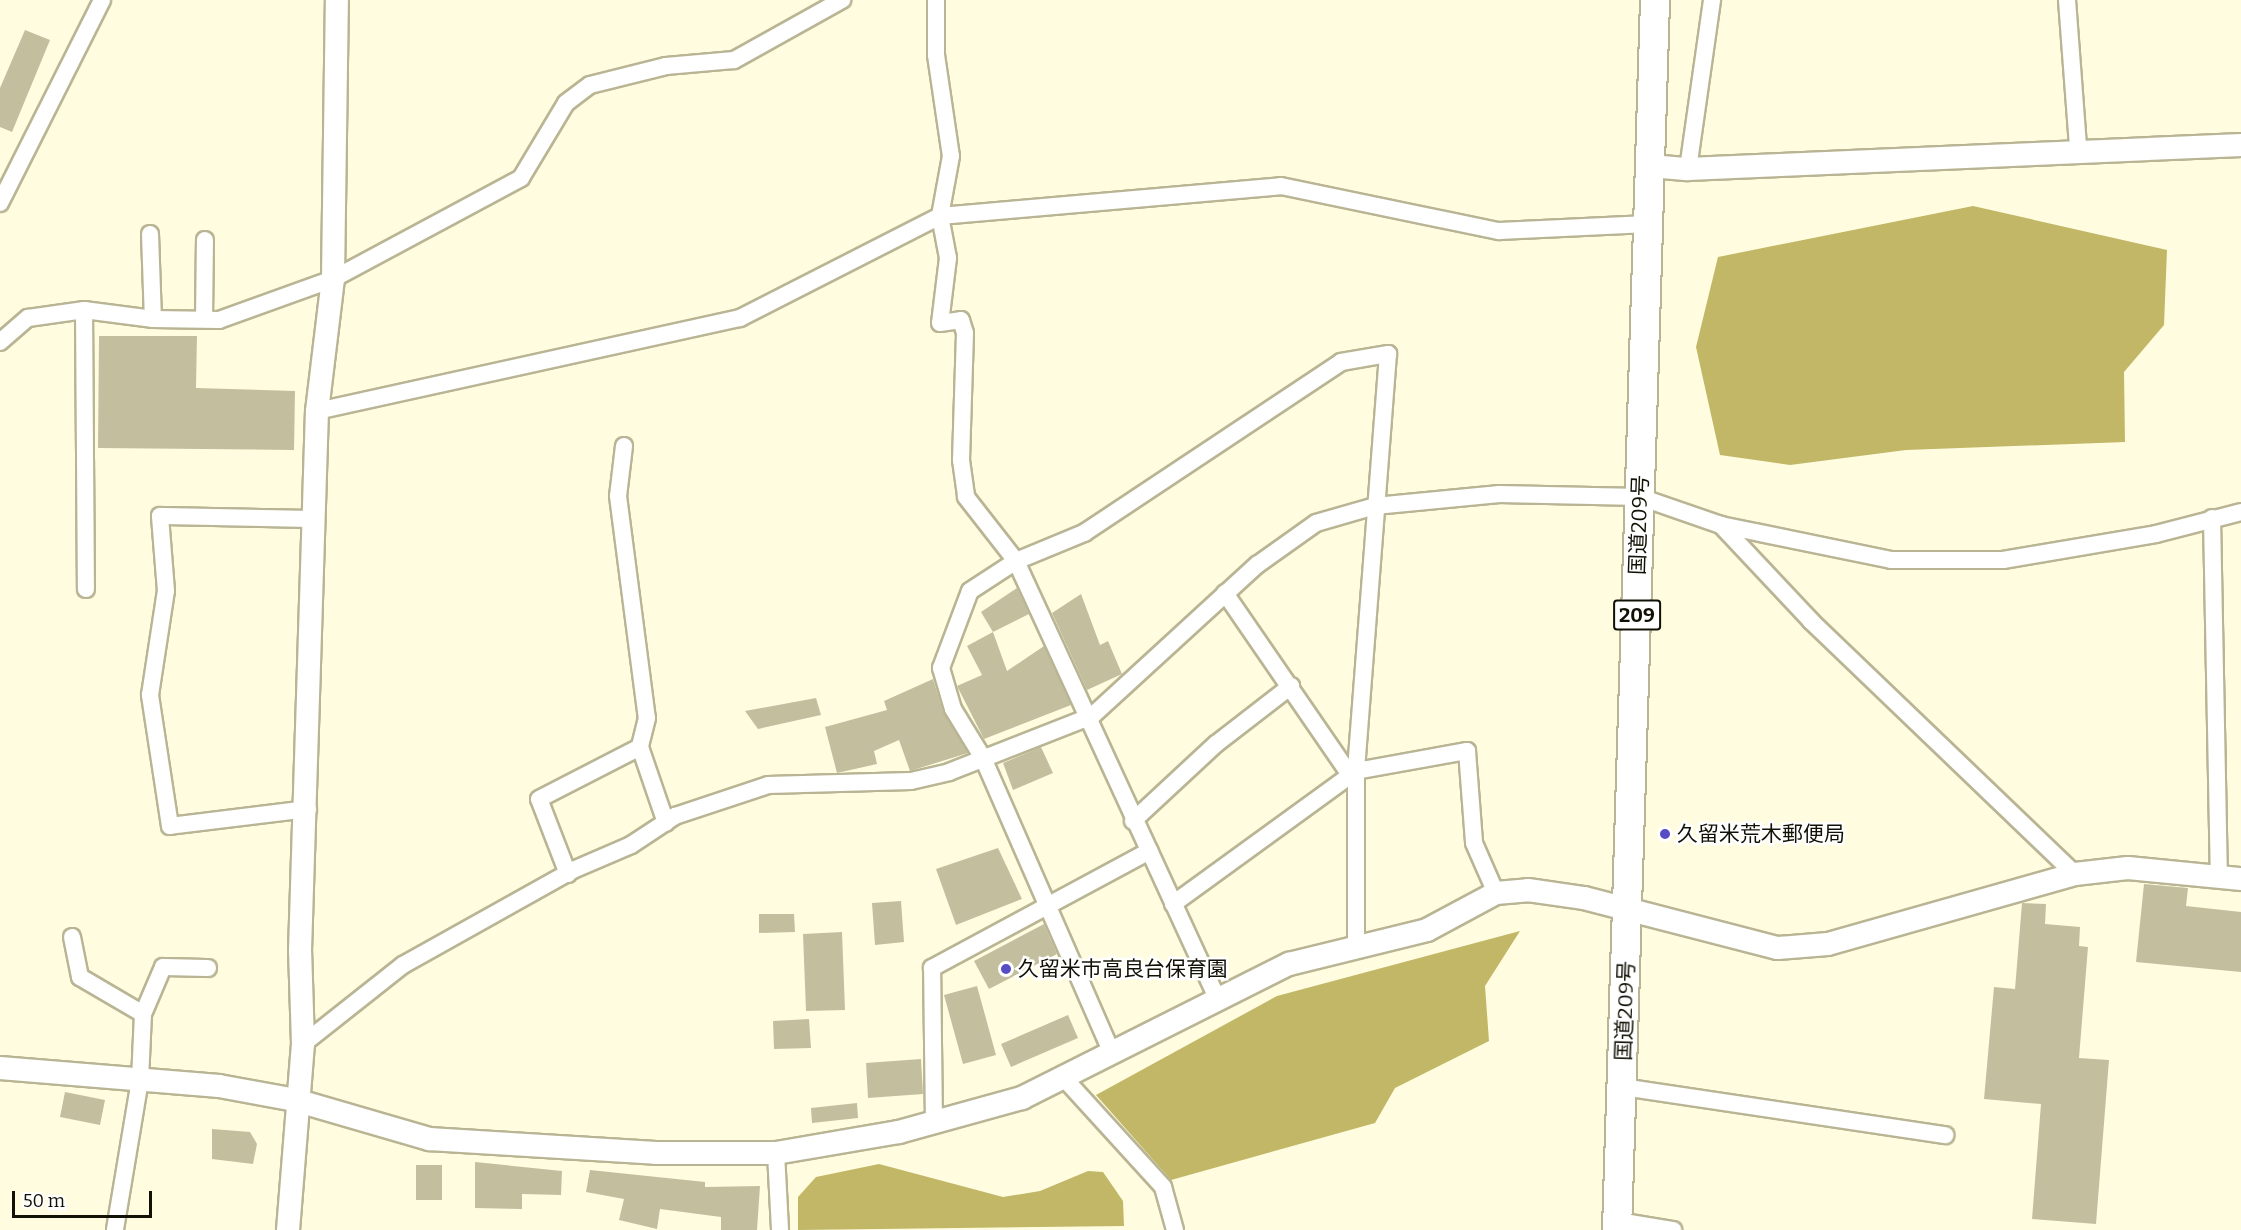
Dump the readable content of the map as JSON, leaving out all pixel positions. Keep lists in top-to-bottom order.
{
  "streets": {
    "highway": ["国道209号", "209"]
  },
  "places": ["久留米荒木郵便局", "久留米市高良台保育園"],
  "scale_bar": "50 m"
}
